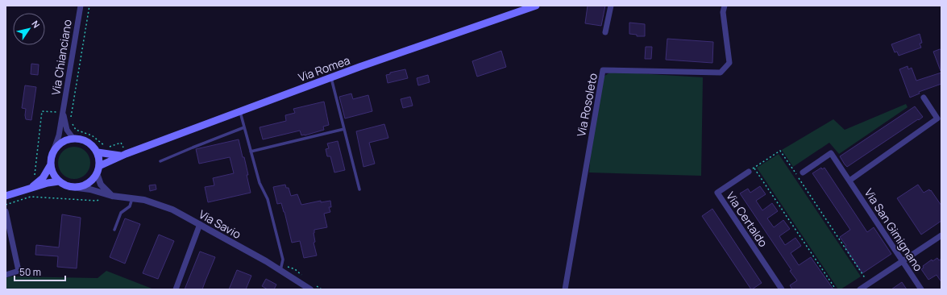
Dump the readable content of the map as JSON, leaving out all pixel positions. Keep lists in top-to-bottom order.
{
  "streets": {
    "main road": ["Via Romea"],
    "street": [
      "Via Chianciano",
      "Via Rosoleto",
      "Via Certaldo",
      "Via Savio",
      "Via San Gimignano"
    ]
  },
  "crossings": [
    ["Via Chianciano", "Via Romea"],
    ["Via Chianciano", "Via Savio"],
    ["Via Romea", "Via Savio"]
  ],
  "scale_bar": "50 m",
  "north": "top right"
}
